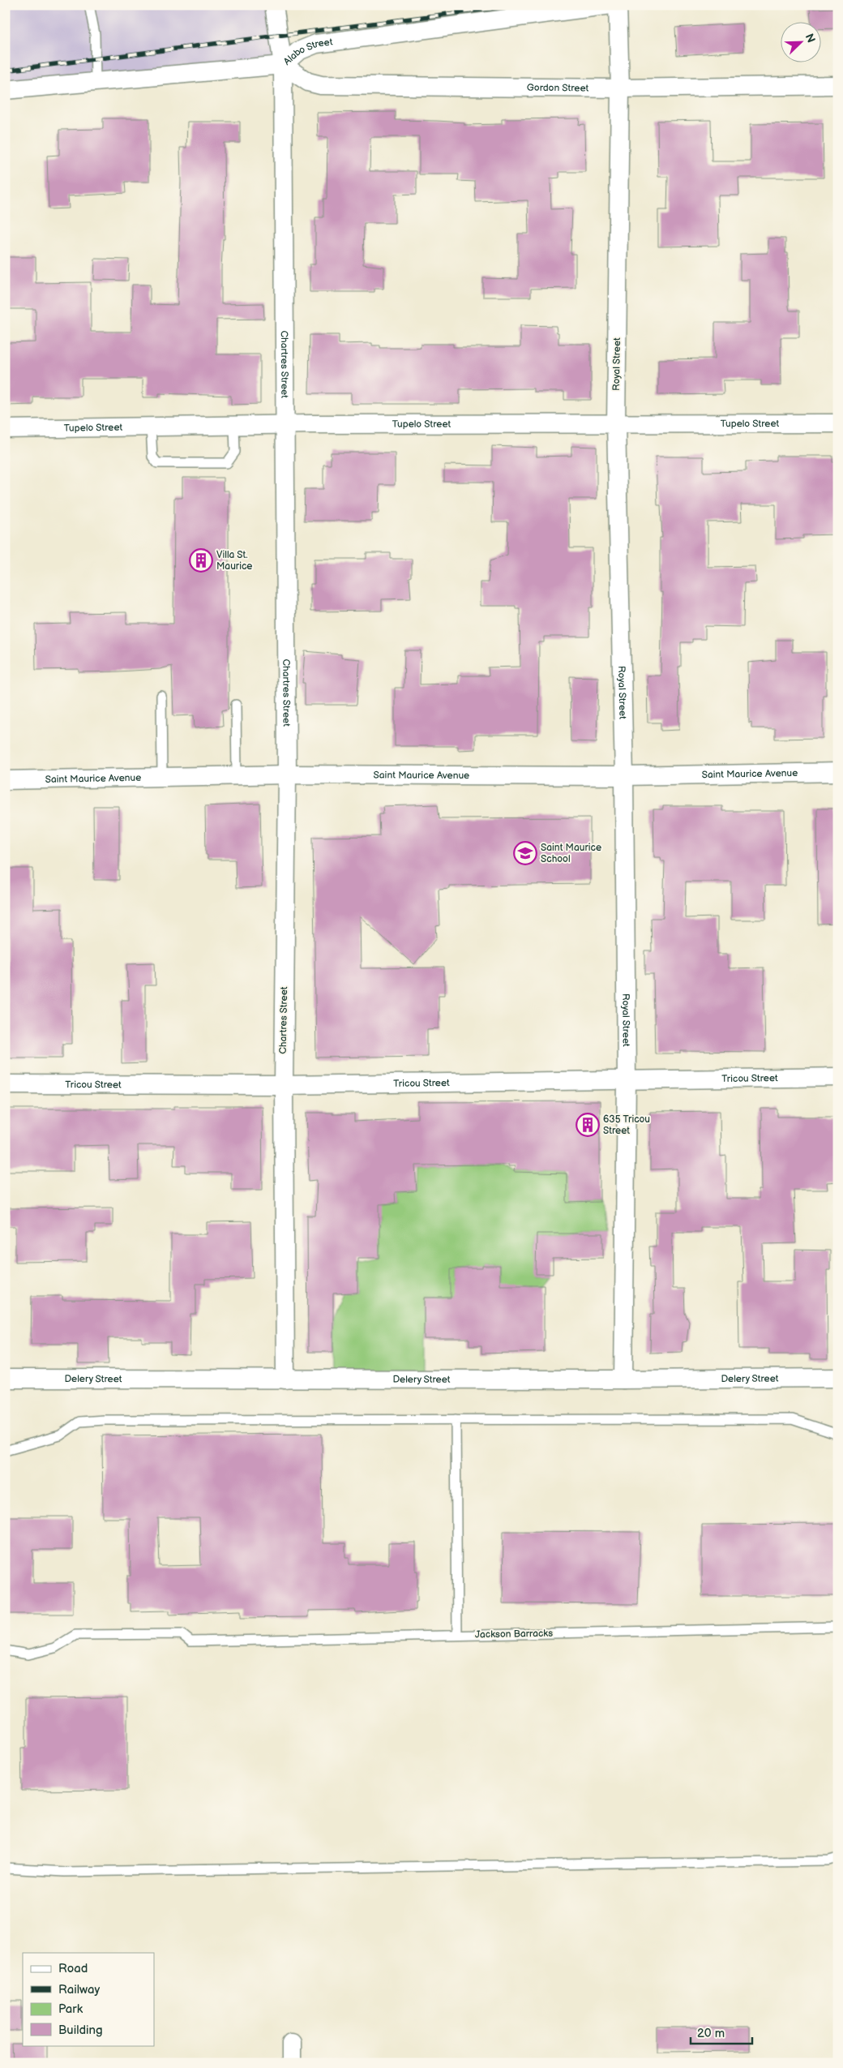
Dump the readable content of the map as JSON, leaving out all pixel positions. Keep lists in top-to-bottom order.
{
  "streets": {
    "street": [
      "Alabo Street",
      "Gordon Street",
      "Chartres Street",
      "Royal Street",
      "Tupelo Street",
      "Saint Maurice Avenue",
      "Tricou Street",
      "Delery Street"
    ],
    "lane": ["Jackson Barracks"]
  },
  "crossings": [
    ["Alabo Street", "Gordon Street"],
    ["Alabo Street", "Chartres Street"],
    ["Gordon Street", "Chartres Street"],
    ["Gordon Street", "Royal Street"],
    ["Chartres Street", "Tupelo Street"],
    ["Chartres Street", "Saint Maurice Avenue"],
    ["Chartres Street", "Tricou Street"],
    ["Chartres Street", "Delery Street"],
    ["Royal Street", "Tupelo Street"],
    ["Royal Street", "Saint Maurice Avenue"],
    ["Royal Street", "Tricou Street"],
    ["Royal Street", "Delery Street"]
  ],
  "places": {
    "building": ["Villa St. Maurice", "635 Tricou Street"],
    "school or university": ["Saint Maurice School"]
  },
  "legend": [
    "Road",
    "Railway",
    "Park",
    "Building"
  ],
  "scale_bar": "20 m",
  "north": "top right"
}
